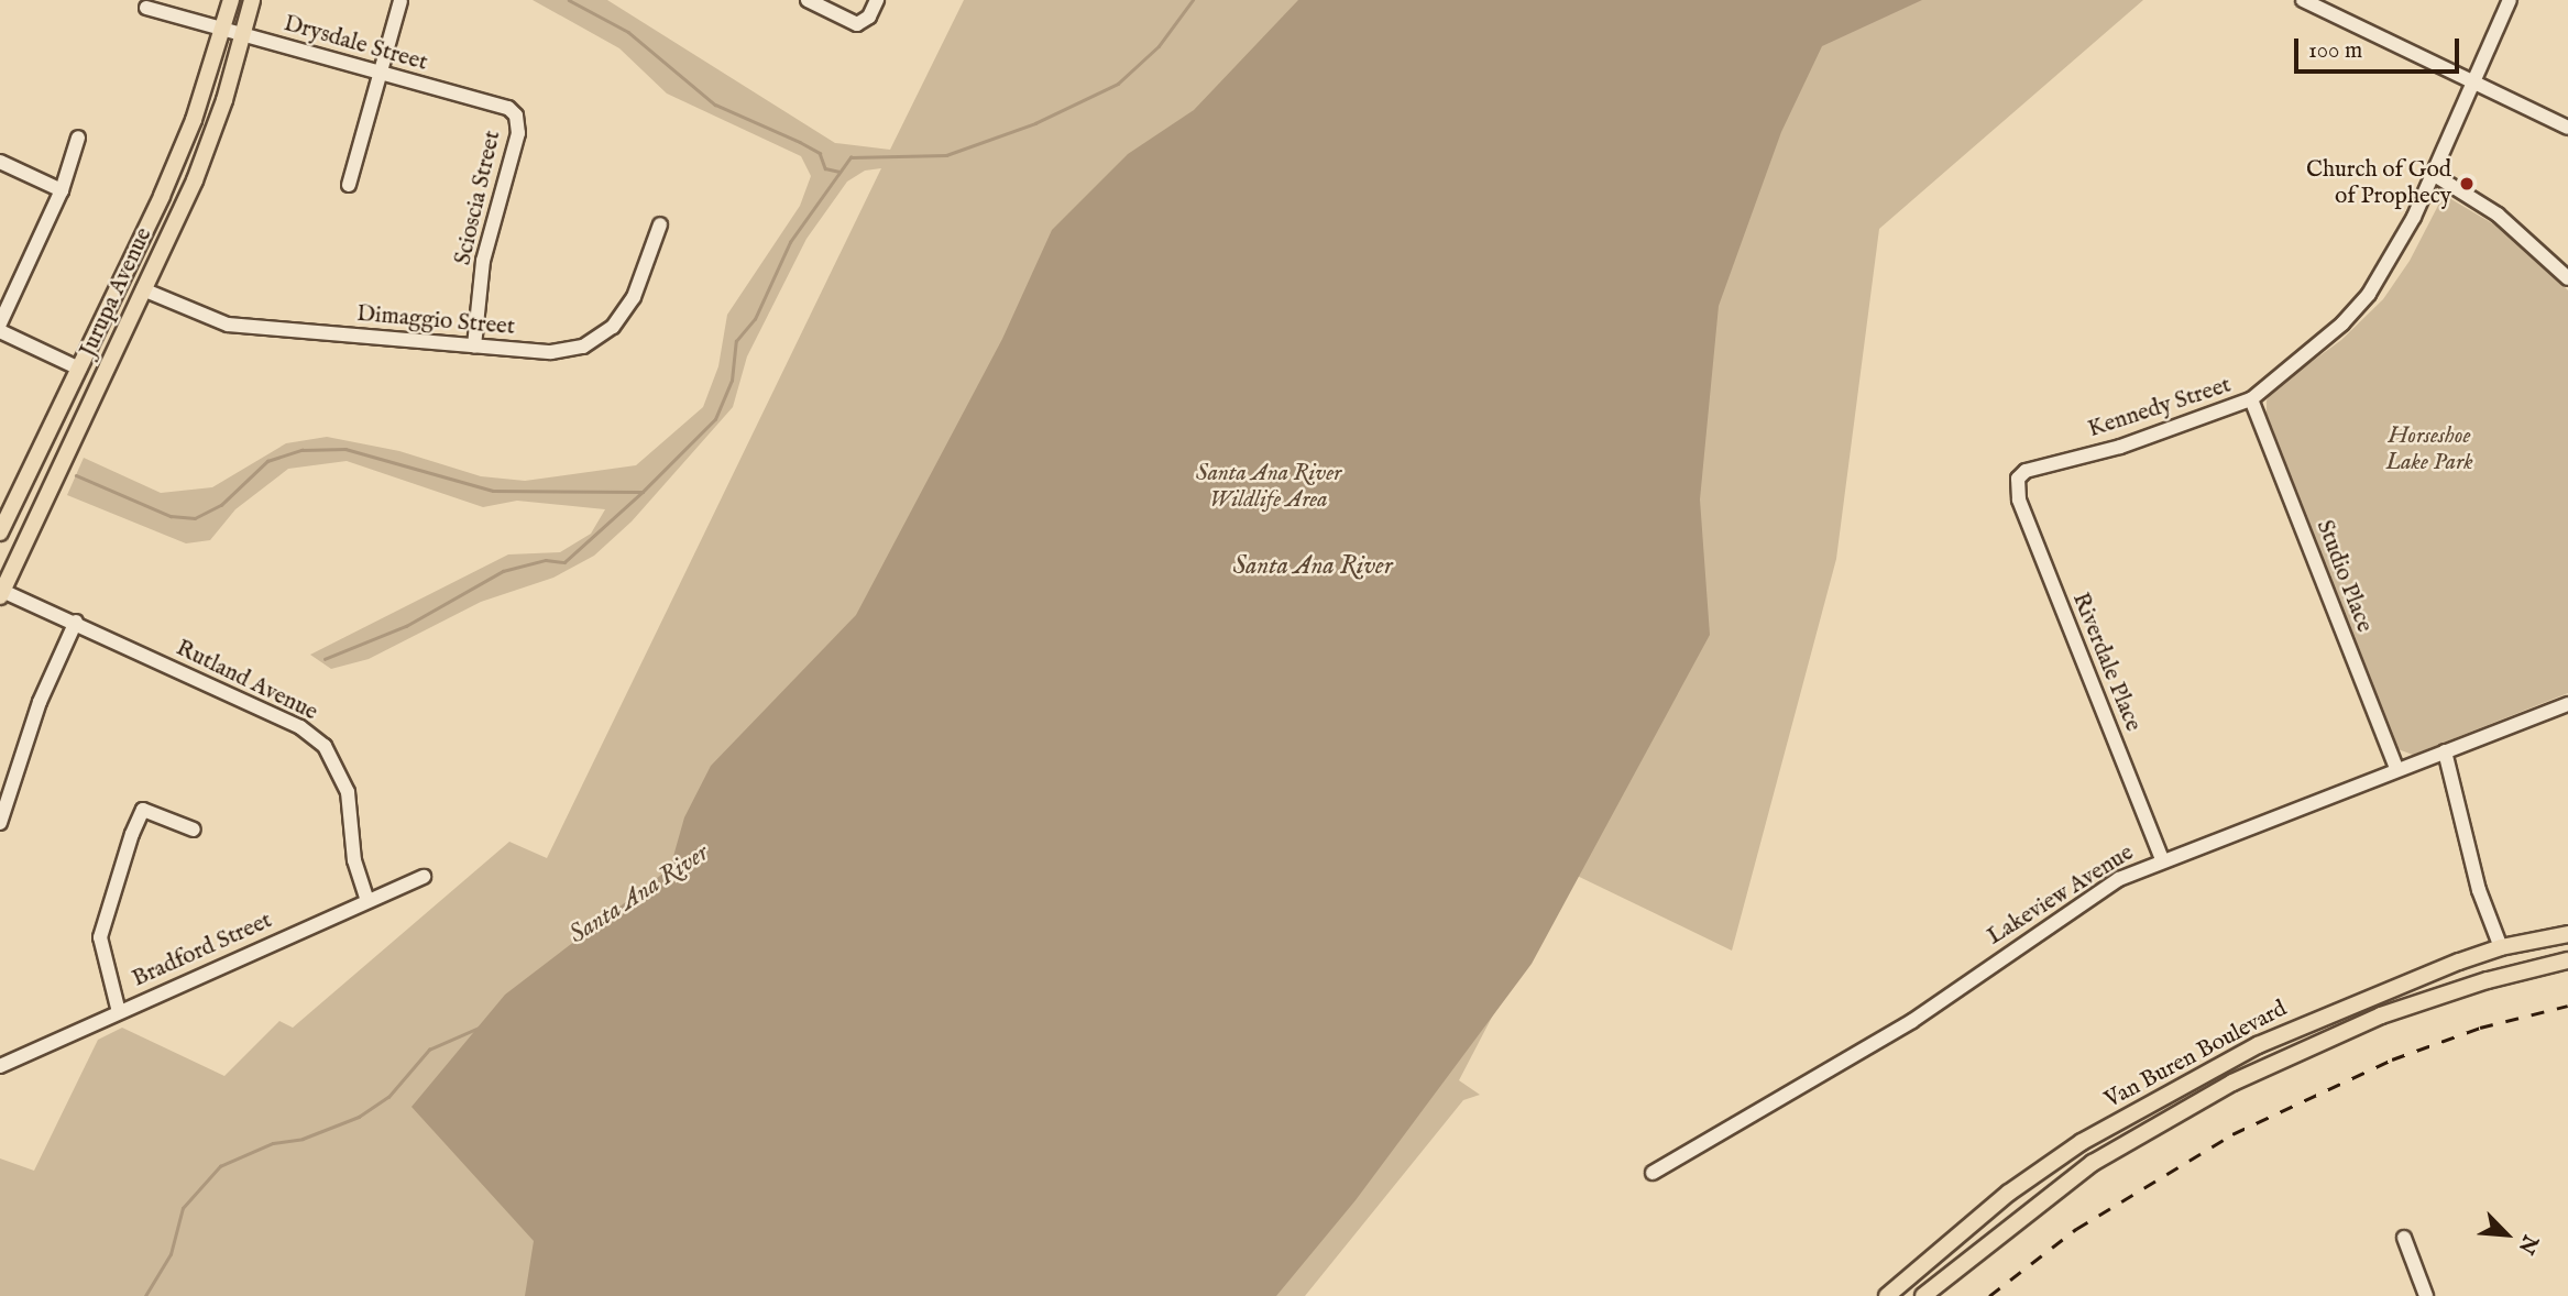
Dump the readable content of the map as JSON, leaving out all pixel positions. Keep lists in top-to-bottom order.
{
  "streets": {
    "main road": ["Jurupa Avenue", "Van Buren Boulevard"],
    "street": [
      "Drysdale Street",
      "Scioscia Street",
      "Dimaggio Street",
      "Kennedy Street",
      "Studio Place",
      "Riverdale Place",
      "Rutland Avenue",
      "Lakeview Avenue",
      "Bradford Street"
    ]
  },
  "crossings": [
    ["Drysdale Street", "Scioscia Street"],
    ["Drysdale Street", "Jurupa Avenue"],
    ["Scioscia Street", "Dimaggio Street"],
    ["Jurupa Avenue", "Dimaggio Street"],
    ["Jurupa Avenue", "Rutland Avenue"],
    ["Kennedy Street", "Studio Place"],
    ["Kennedy Street", "Riverdale Place"],
    ["Studio Place", "Lakeview Avenue"],
    ["Riverdale Place", "Lakeview Avenue"],
    ["Rutland Avenue", "Bradford Street"]
  ],
  "water": ["Santa Ana River"],
  "parks": ["Horseshoe Lake Park", "Santa Ana River Wildlife Area"],
  "places": ["Church of God of Prophecy"],
  "scale_bar": "100 m",
  "north": "bottom right"
}
